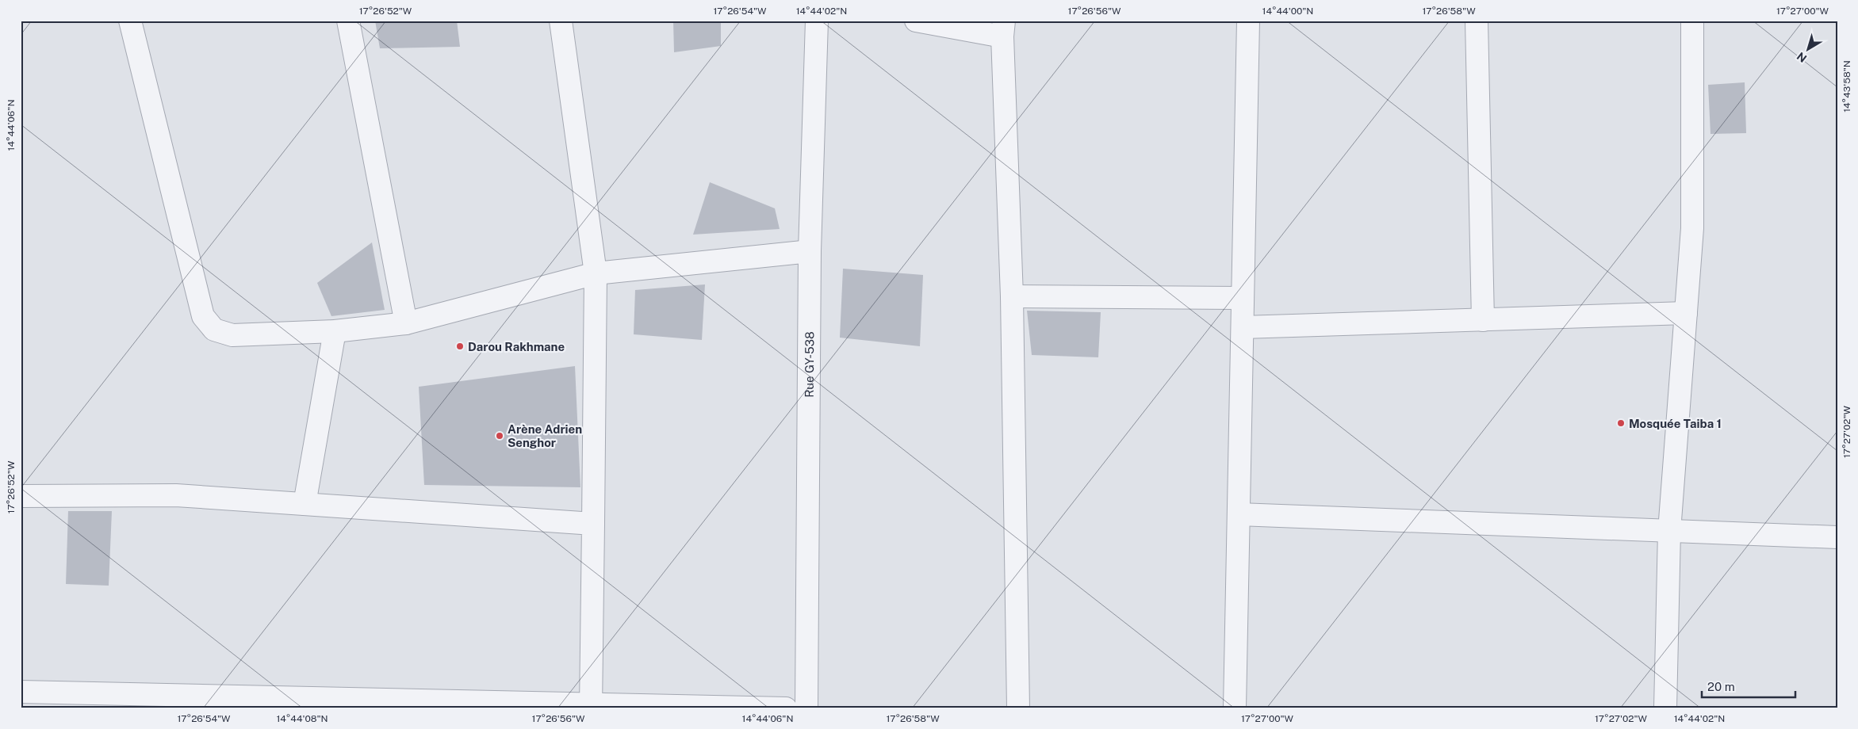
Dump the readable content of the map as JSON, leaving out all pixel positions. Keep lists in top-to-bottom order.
{
  "streets": {
    "street": ["Rue GY-538"]
  },
  "places": ["Darou Rakhmane", "Mosquée Taiba 1", "Arène Adrien Senghor"],
  "scale_bar": "20 m",
  "north": "bottom left",
  "coordinates": [
    "17°26'52\"W",
    "17°26'54\"W",
    "14°44'02\"N",
    "17°26'56\"W",
    "14°44'00\"N",
    "17°26'58\"W",
    "17°27'00\"W",
    "14°43'58\"N",
    "14°44'06\"N",
    "17°27'02\"W",
    "14°44'08\"N"
  ]
}
